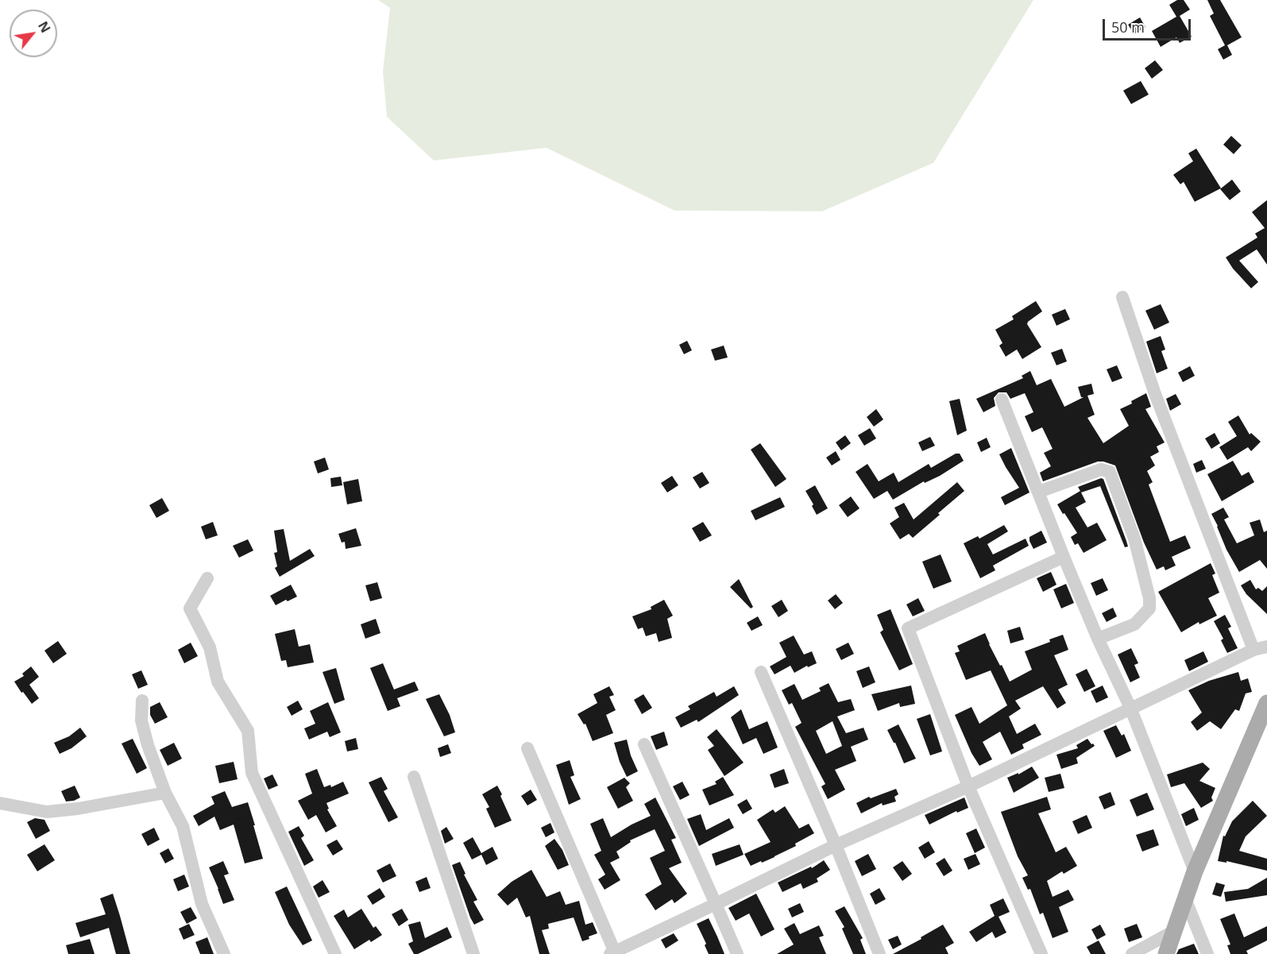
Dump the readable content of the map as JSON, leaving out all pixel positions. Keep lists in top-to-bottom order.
{
  "scale_bar": "50 m",
  "north": "top right"
}
